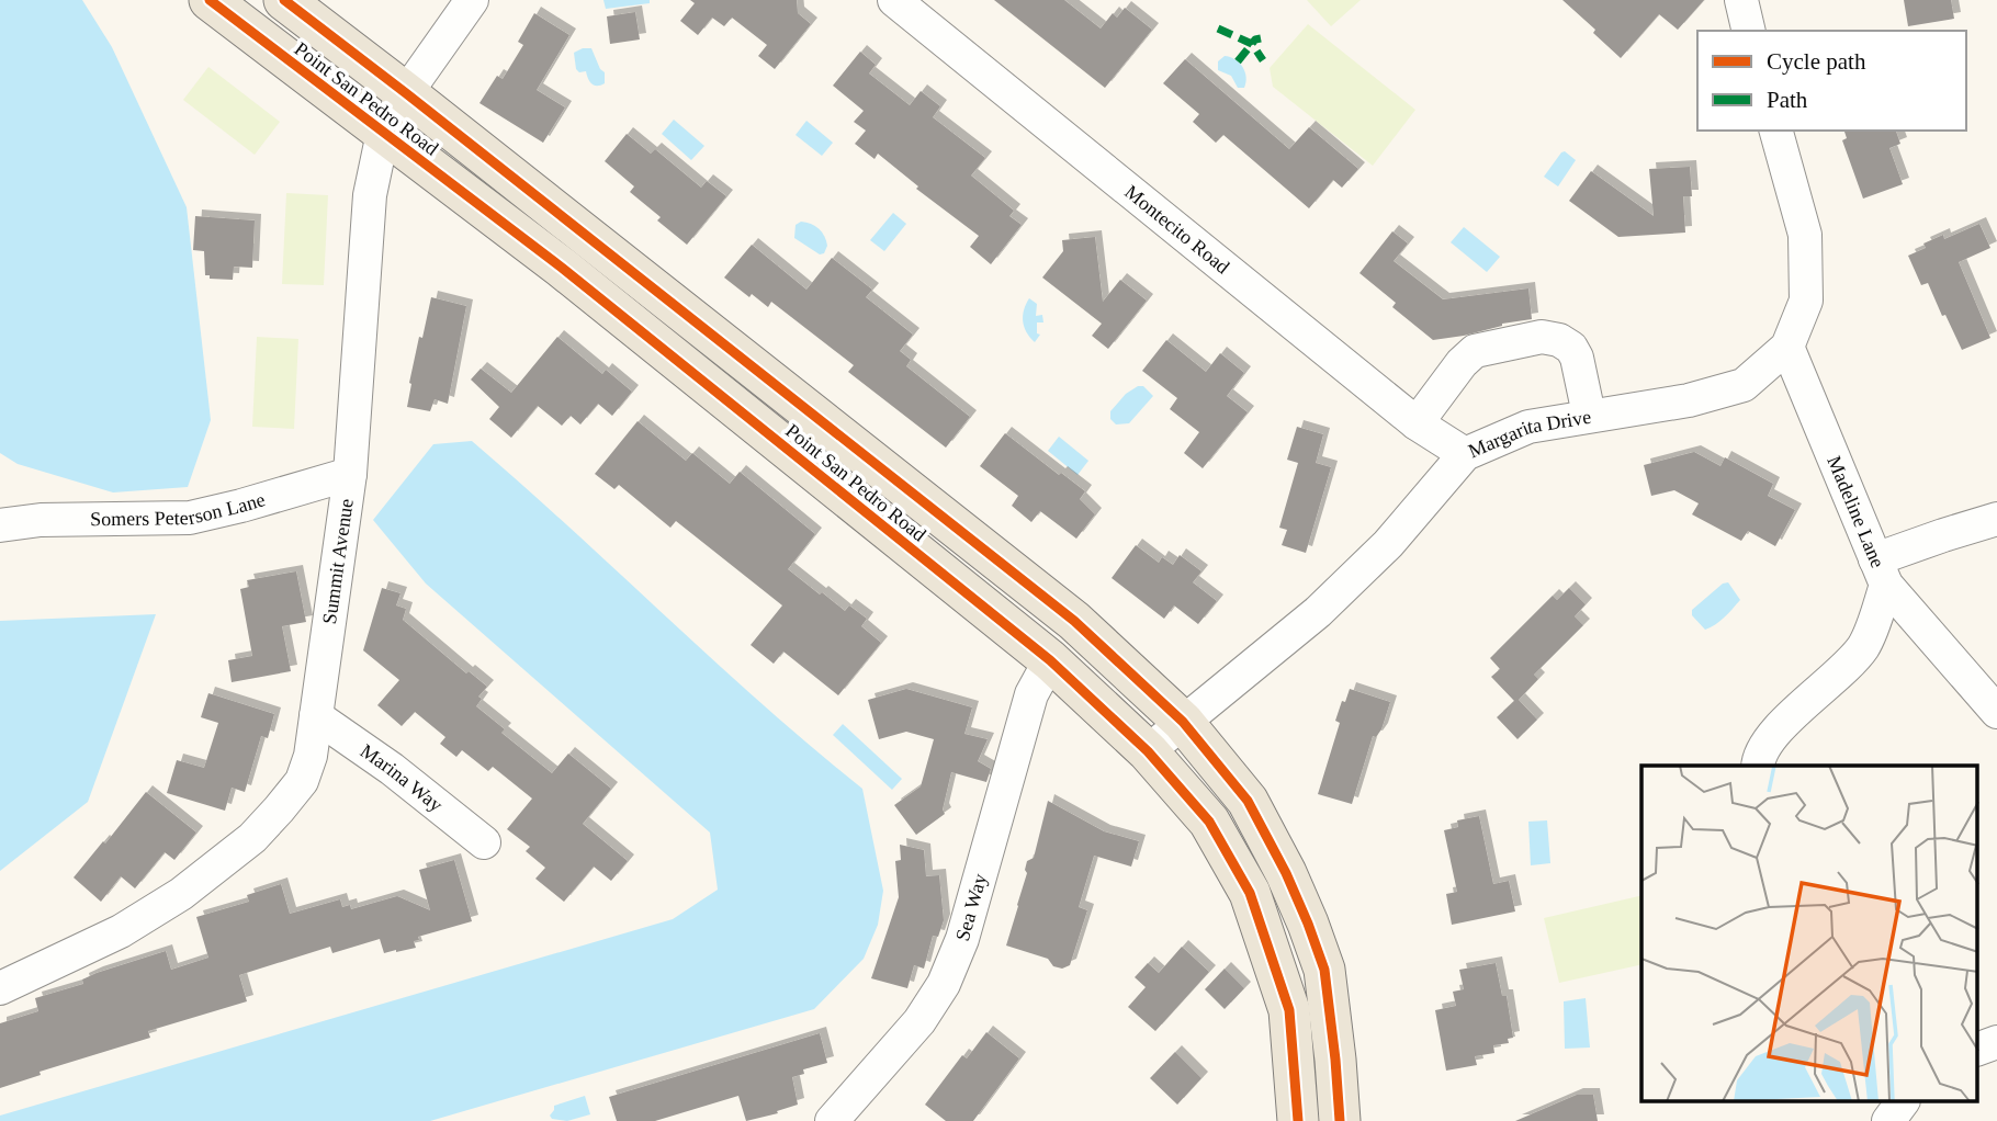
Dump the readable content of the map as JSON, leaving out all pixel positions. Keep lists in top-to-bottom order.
{
  "streets": {
    "main road": ["Point San Pedro Road"],
    "street": [
      "Montecito Road",
      "Margarita Drive",
      "Madeline Lane",
      "Somers Peterson Lane",
      "Summit Avenue",
      "Marina Way",
      "Sea Way"
    ]
  },
  "crossings": [
    ["Point San Pedro Road", "Margarita Drive"],
    ["Point San Pedro Road", "Summit Avenue"],
    ["Point San Pedro Road", "Sea Way"],
    ["Montecito Road", "Margarita Drive"],
    ["Margarita Drive", "Madeline Lane"],
    ["Somers Peterson Lane", "Summit Avenue"],
    ["Summit Avenue", "Marina Way"]
  ],
  "legend": ["Cycle path", "Path"]
}
